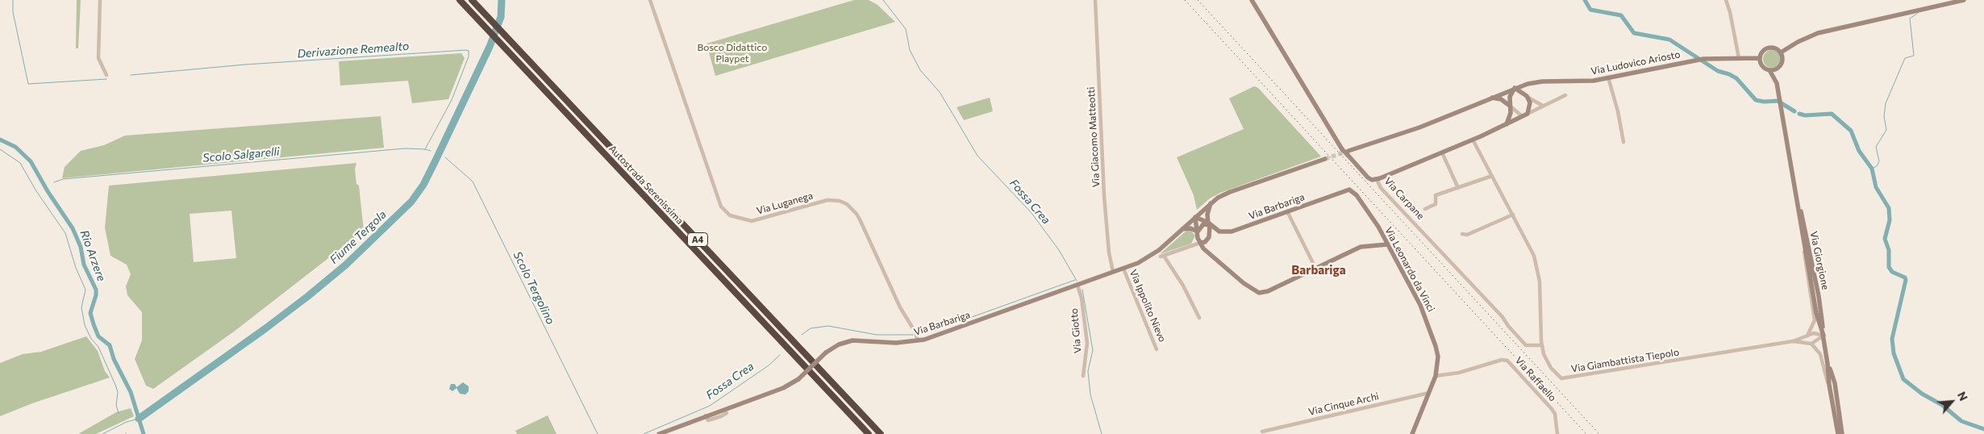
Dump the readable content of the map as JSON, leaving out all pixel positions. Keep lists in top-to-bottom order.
{
  "streets": {
    "highway": ["Autostrada Serenissima", "A4"],
    "main road": [
      "Via Ludovico Ariosto",
      "Via Carpane",
      "Via Barbariga",
      "Via Giorgione",
      "Via Leonardo da Vinci"
    ],
    "street": [
      "Via Giacomo Matteotti",
      "Via Luganega",
      "Via Ippolito Nievo",
      "Via Giotto",
      "Via Giambattista Tiepolo",
      "Via Raffaello",
      "Via Cinque Archi"
    ]
  },
  "crossings": [
    ["Via Ludovico Ariosto", "Via Carpane"],
    ["Via Ludovico Ariosto", "Via Giorgione"],
    ["Via Giacomo Matteotti", "Via Barbariga"],
    ["Via Carpane", "Via Giambattista Tiepolo"],
    ["Via Luganega", "Via Barbariga"],
    ["Via Barbariga", "Via Leonardo da Vinci"],
    ["Via Barbariga", "Via Ippolito Nievo"],
    ["Via Barbariga", "Via Giotto"],
    ["Via Giorgione", "Via Giambattista Tiepolo"],
    ["Via Leonardo da Vinci", "Via Raffaello"],
    ["Via Leonardo da Vinci", "Via Cinque Archi"]
  ],
  "districts": ["Barbariga"],
  "water": [
    "Derivazione Remealto",
    "Scolo Salgarelli",
    "Fossa Crea",
    "Fiume Tergola",
    "Rio Arzere",
    "Scolo Tergolino"
  ],
  "parks": ["Bosco Didattico Playpet"],
  "north": "top right"
}
